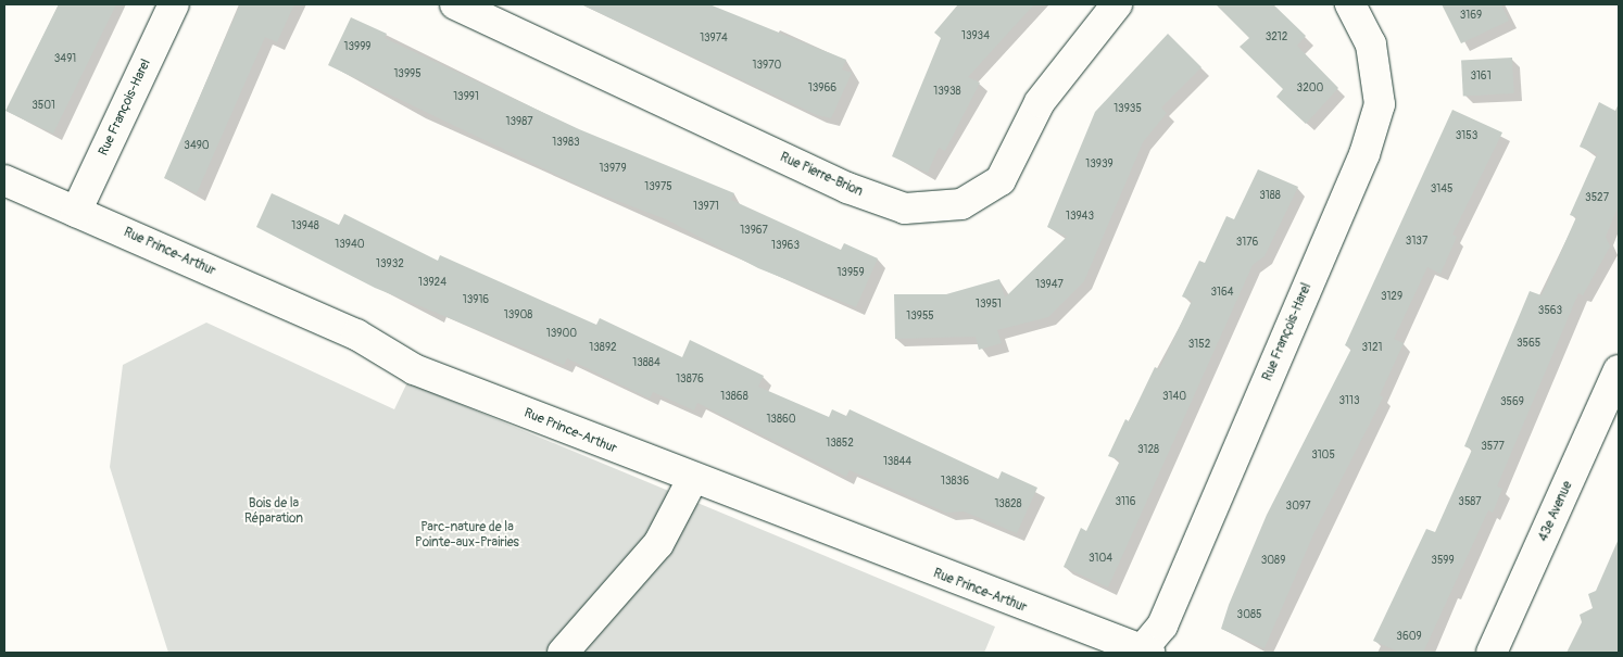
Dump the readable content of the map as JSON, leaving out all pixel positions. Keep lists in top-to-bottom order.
{
  "streets": {
    "street": [
      "Rue François-Harel",
      "Rue Pierre-Brion",
      "Rue Prince-Arthur",
      "43e Avenue"
    ]
  },
  "crossings": [
    ["Rue François-Harel", "Rue Prince-Arthur"]
  ],
  "parks": ["Bois de la Réparation", "Parc-nature de la Pointe-aux-Prairies"],
  "house_numbers": [
    "3169",
    "13934",
    "3212",
    "13974",
    "13999",
    "3491",
    "13970",
    "13995",
    "3161",
    "13966",
    "3200",
    "13938",
    "13991",
    "3501",
    "13935",
    "13987",
    "3153",
    "13983",
    "3490",
    "13939",
    "13979",
    "13975",
    "3145",
    "3188",
    "3527",
    "13971",
    "13943",
    "13948",
    "13967",
    "3137",
    "3176",
    "13940",
    "13963",
    "13932",
    "13959",
    "13924",
    "13947",
    "3164",
    "3129",
    "13916",
    "13951",
    "3563",
    "13908",
    "13955",
    "13900",
    "3565",
    "3152",
    "13892",
    "3121",
    "13884",
    "13876",
    "13868",
    "3140",
    "3113",
    "3569",
    "13860",
    "13852",
    "3577",
    "3128",
    "3105",
    "13844",
    "13836",
    "3116",
    "3587",
    "13828",
    "3097",
    "3104",
    "3089",
    "3599",
    "3085",
    "3609"
  ]
}
